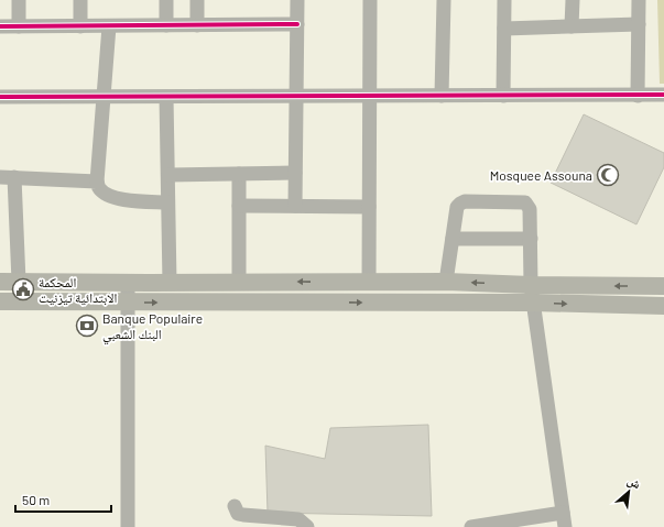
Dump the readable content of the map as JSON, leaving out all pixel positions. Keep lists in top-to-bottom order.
{
  "places": {
    "mosque": ["Mosquee Assouna"],
    "public building": ["المحكمة الابتدائية تيزنيت"],
    "bank": ["Banque Populaire البنك الشعبي"]
  },
  "scale_bar": "50 m",
  "north": "top right"
}
